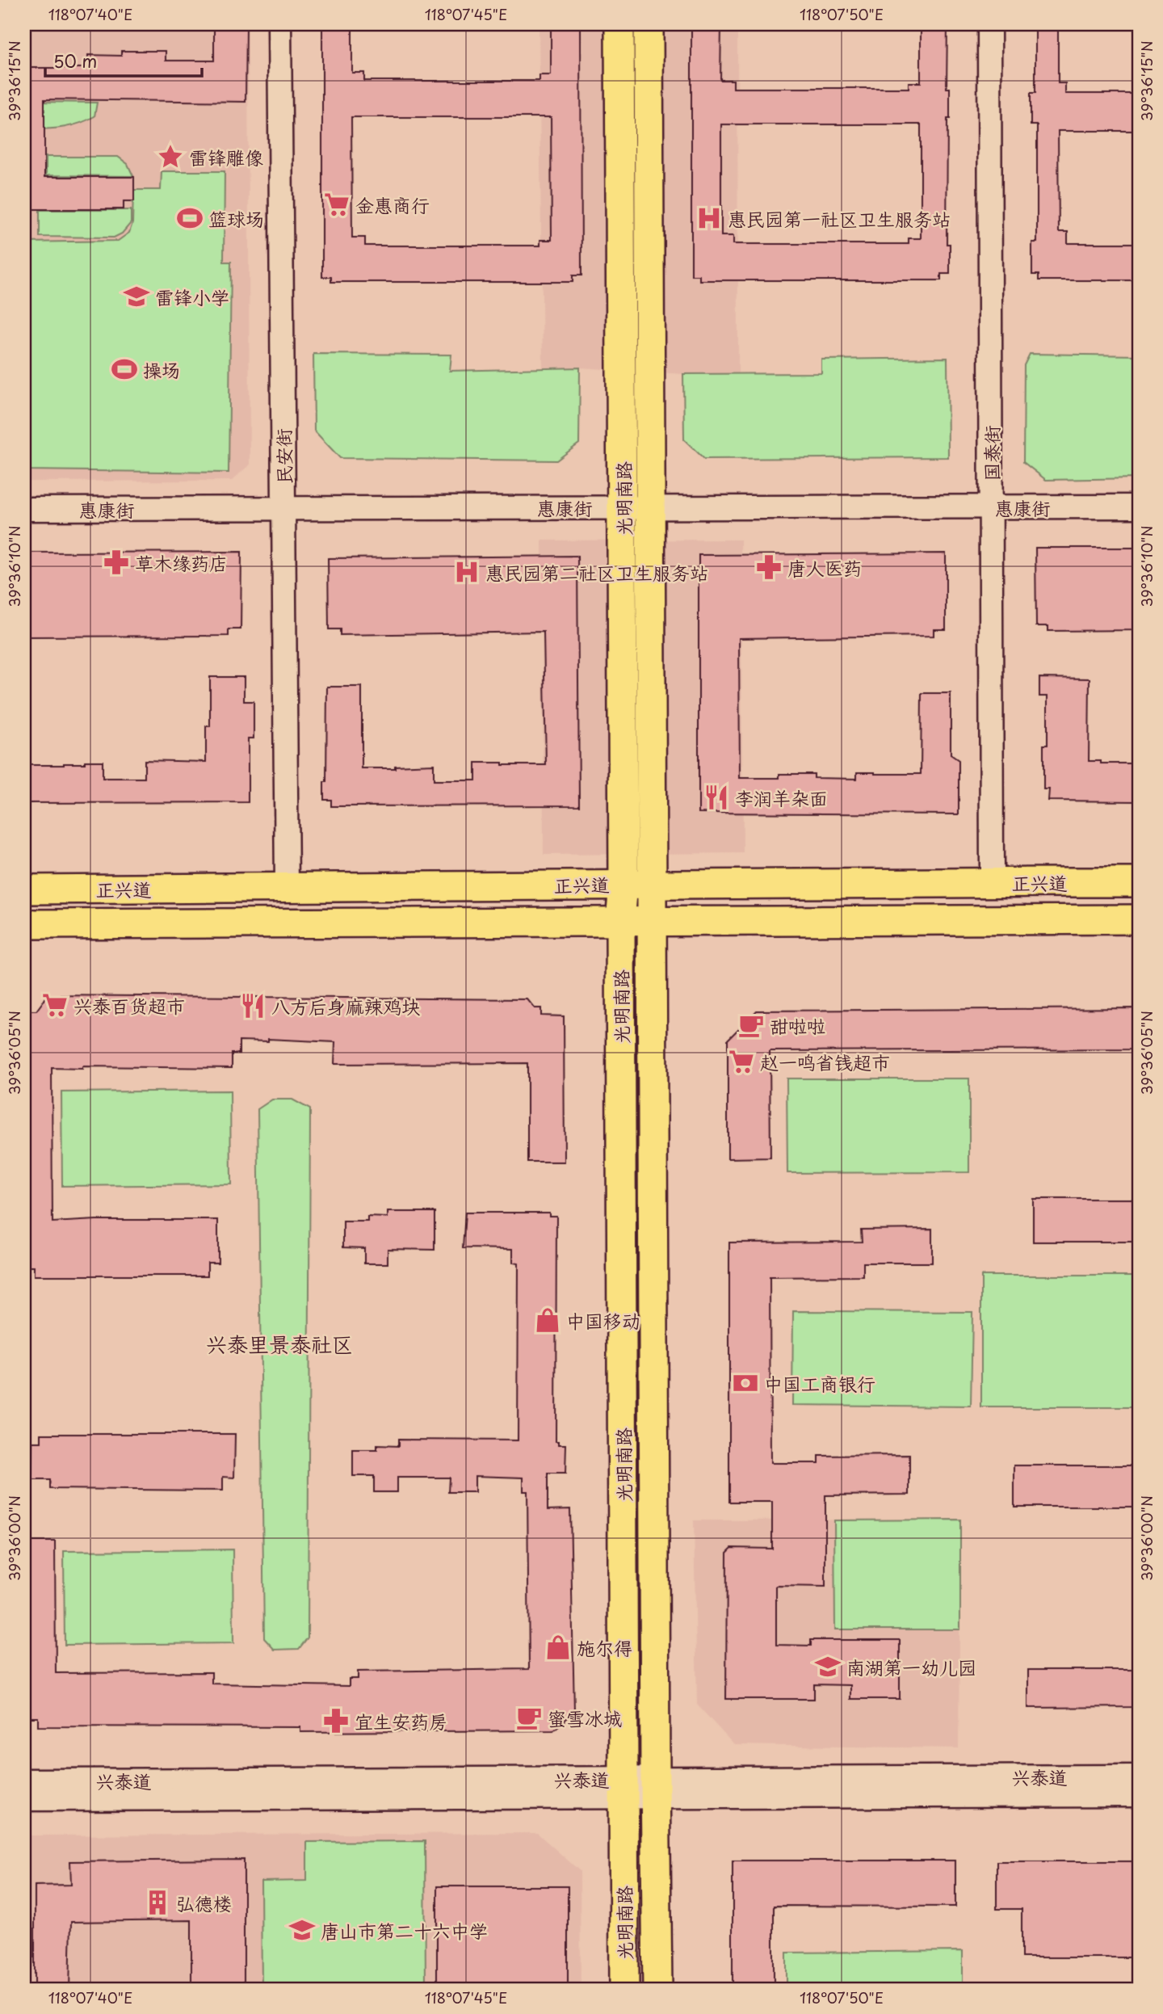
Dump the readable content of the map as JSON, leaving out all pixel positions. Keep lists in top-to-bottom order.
{
  "streets": {
    "main road": ["光明南路", "正兴道"],
    "street": [
      "国泰街",
      "民安街",
      "惠康街",
      "兴泰道"
    ]
  },
  "crossings": [
    ["国泰街", "惠康街"],
    ["国泰街", "正兴道"],
    ["民安街", "惠康街"],
    ["民安街", "正兴道"],
    ["光明南路", "惠康街"],
    ["光明南路", "正兴道"],
    ["光明南路", "兴泰道"]
  ],
  "districts": ["兴泰里景泰社区"],
  "places": {
    "place": ["雷锋雕像"],
    "supermarket": ["金惠商行", "兴泰百货超市", "赵一鸣省钱超市"],
    "sports": ["篮球场", "操场"],
    "hospital": ["惠民园第一社区卫生服务站", "惠民园第二社区卫生服务站"],
    "school or university": ["雷锋小学", "南湖第一幼儿园", "唐山市第二十六中学"],
    "pharmacy": ["草木缘药店", "唐人医药", "宜生安药房"],
    "restaurant": ["李润羊杂面", "八方后身麻辣鸡块"],
    "cafe": ["甜啦啦", "蜜雪冰城"],
    "shop": ["中国移动", "施尔得"],
    "bank": ["中国工商银行"],
    "building": ["弘德楼"]
  },
  "scale_bar": "50 m",
  "coordinates": [
    "118°07'40\"E",
    "118°07'45\"E",
    "118°07'50\"E",
    "39°36'15\"N",
    "39°36'10\"N",
    "39°36'05\"N",
    "39°36'00\"N"
  ]
}
